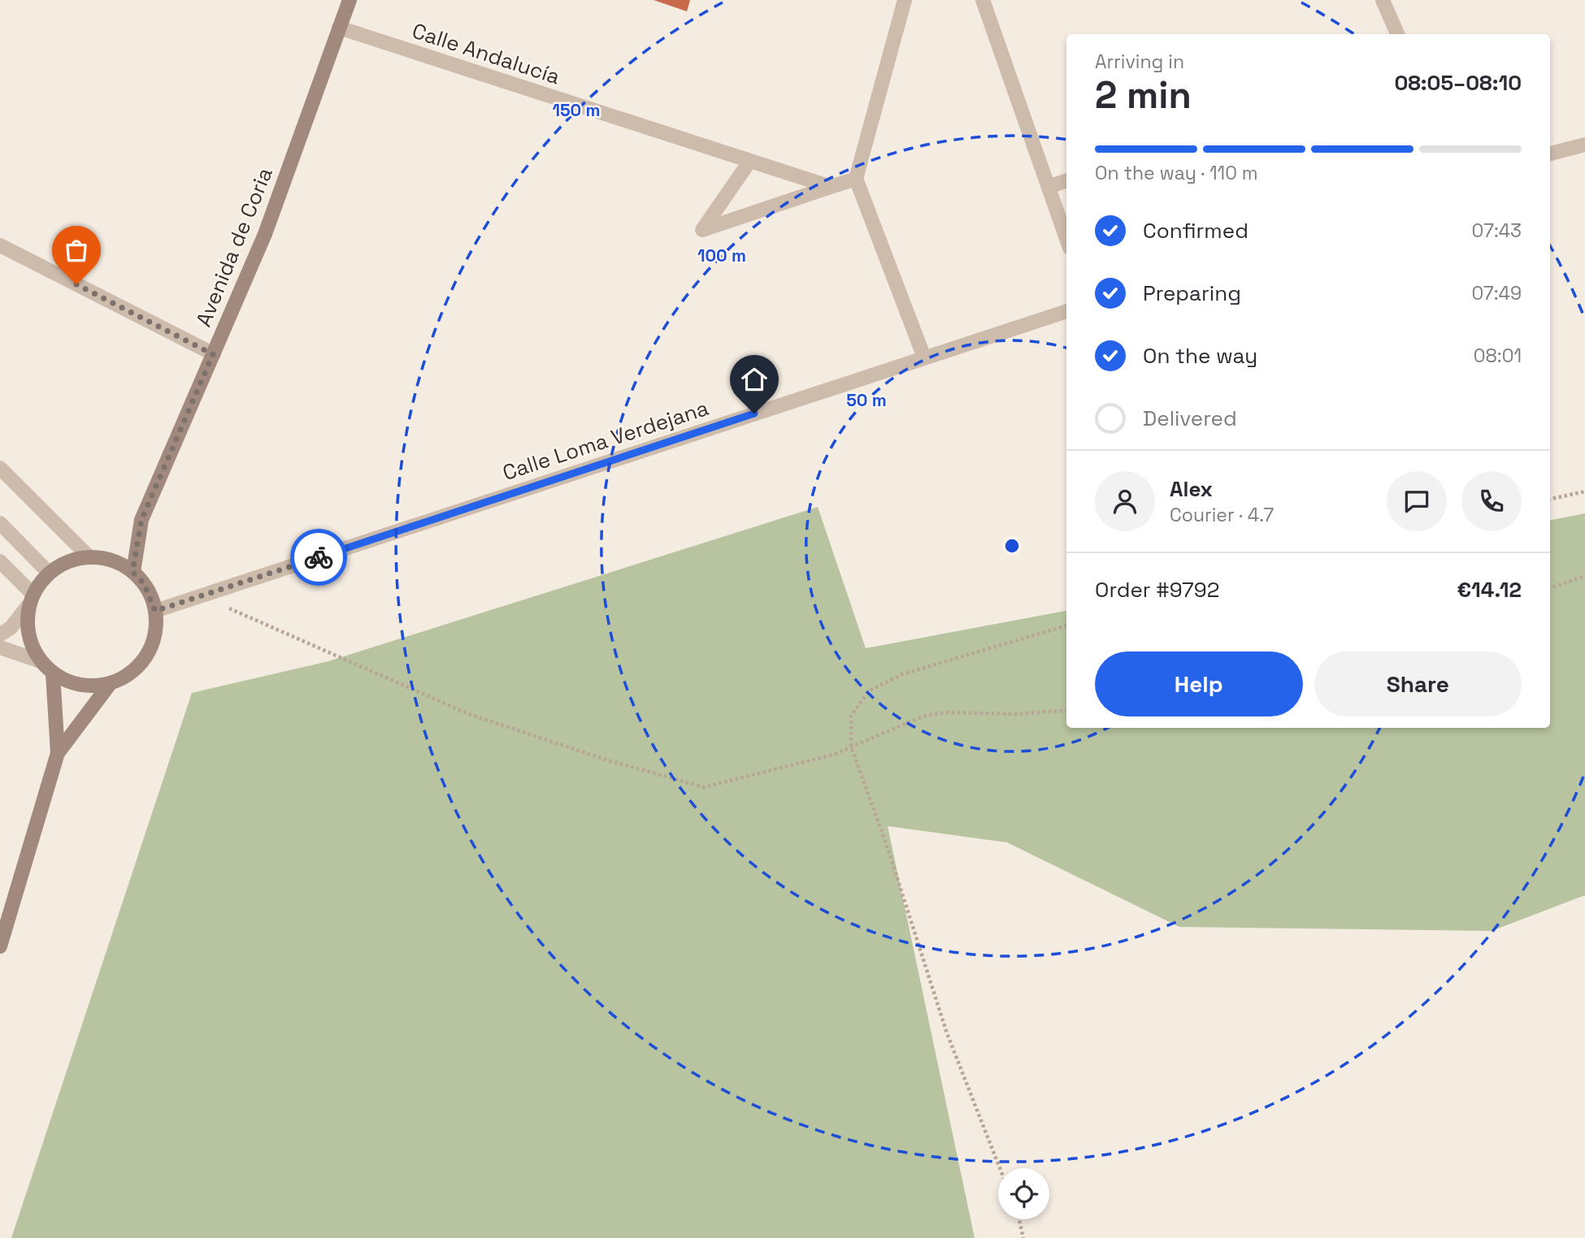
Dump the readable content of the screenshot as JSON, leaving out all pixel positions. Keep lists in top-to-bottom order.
{
  "streets": {
    "main road": ["Avenida de Coria"],
    "street": ["Calle Andalucía", "Calle Loma Verdejana"]
  },
  "crossings": [
    ["Calle Andalucía", "Avenida de Coria"],
    ["Avenida de Coria", "Calle Loma Verdejana"]
  ],
  "page": {
    "heading": ["2 min", "Arriving in", "08:05–08:10"],
    "panel": [
      "Alex",
      "Courier · 4.7",
      "Order #9792",
      "€14.12"
    ],
    "bar": "On the way · 110 m",
    "list": [
      ["Confirmed", "07:43"],
      ["Preparing", "07:49"],
      ["On the way", "08:01"],
      "Delivered"
    ],
    "buttons": ["Help", "Share"]
  },
  "rings": ["150 m", "100 m", "50 m"]
}
